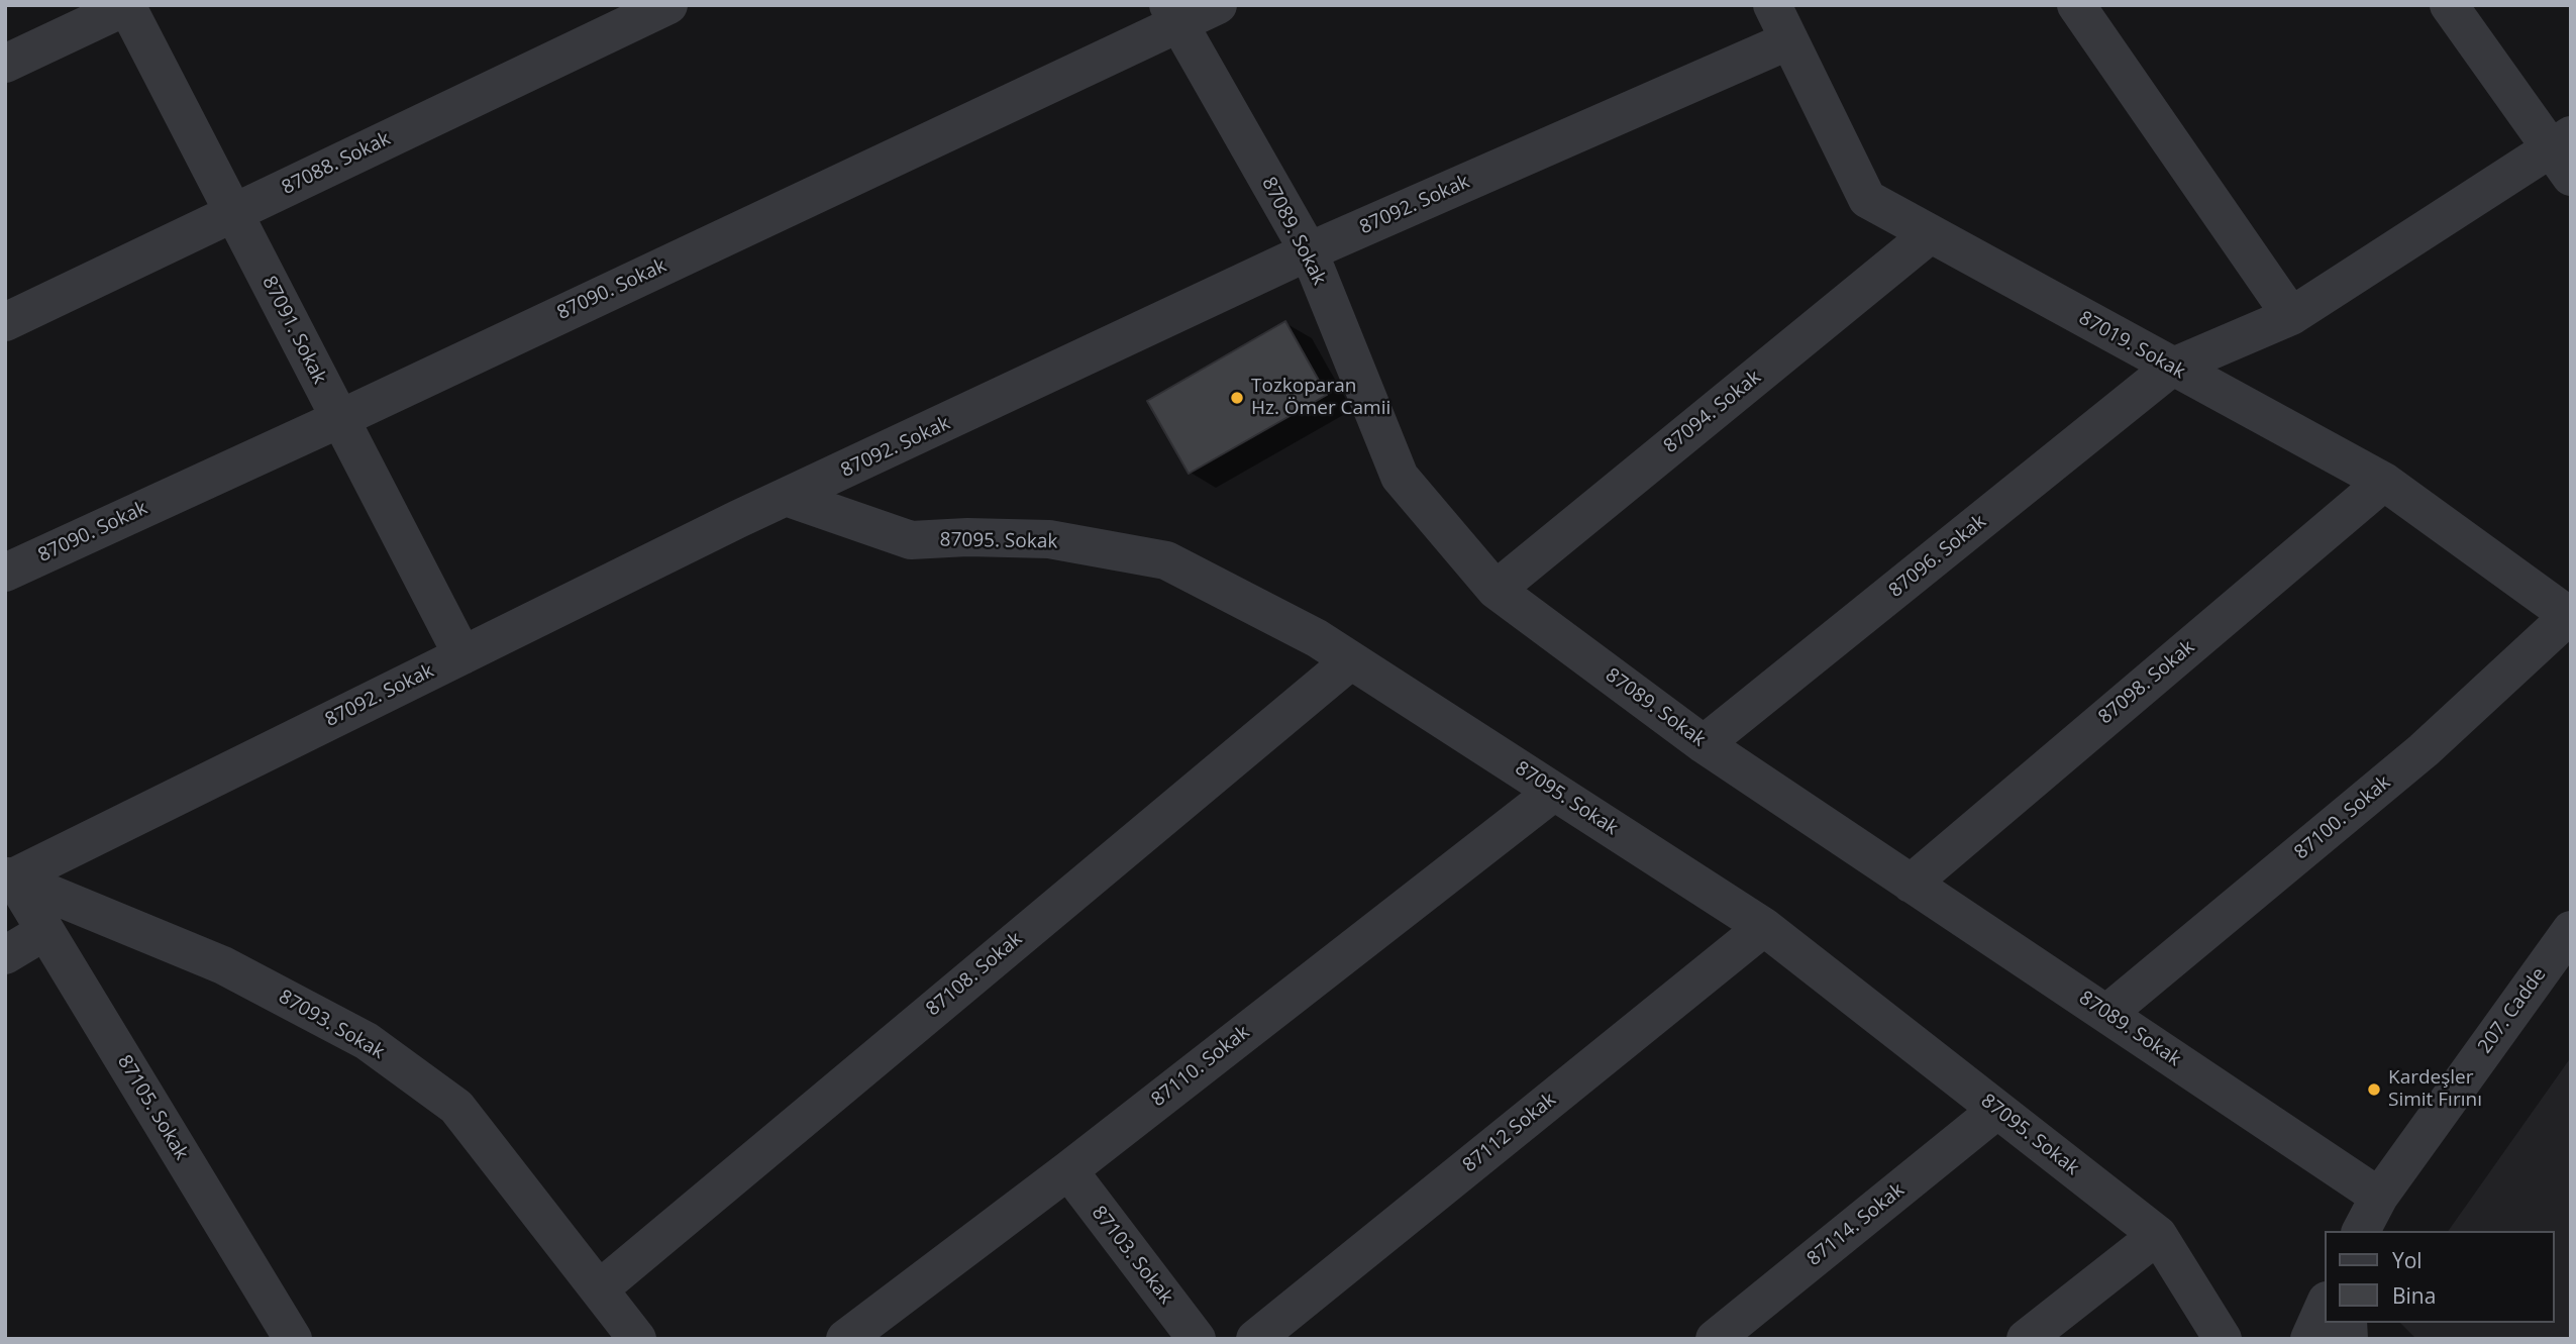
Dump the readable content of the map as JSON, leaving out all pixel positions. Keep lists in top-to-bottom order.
{
  "streets": {
    "street": [
      "87088. Sokak",
      "87092. Sokak",
      "87089. Sokak",
      "87090. Sokak",
      "87091. Sokak",
      "87019. Sokak",
      "87094. Sokak",
      "87095. Sokak",
      "87096. Sokak",
      "87098. Sokak",
      "87100. Sokak",
      "87108. Sokak",
      "207. Cadde",
      "87093. Sokak",
      "87110. Sokak",
      "87105. Sokak",
      "87112 Sokak",
      "87114. Sokak",
      "87103. Sokak"
    ]
  },
  "crossings": [
    ["87088. Sokak", "87091. Sokak"],
    ["87092. Sokak", "87089. Sokak"],
    ["87092. Sokak", "87091. Sokak"],
    ["87092. Sokak", "87019. Sokak"],
    ["87092. Sokak", "87095. Sokak"],
    ["87092. Sokak", "87093. Sokak"],
    ["87092. Sokak", "87105. Sokak"],
    ["87089. Sokak", "87090. Sokak"],
    ["87089. Sokak", "87094. Sokak"],
    ["87089. Sokak", "87096. Sokak"],
    ["87089. Sokak", "87098. Sokak"],
    ["87089. Sokak", "87100. Sokak"],
    ["87089. Sokak", "207. Cadde"],
    ["87090. Sokak", "87091. Sokak"],
    ["87019. Sokak", "87094. Sokak"],
    ["87019. Sokak", "87096. Sokak"],
    ["87019. Sokak", "87098. Sokak"],
    ["87019. Sokak", "87100. Sokak"],
    ["87095. Sokak", "87108. Sokak"],
    ["87095. Sokak", "87110. Sokak"],
    ["87095. Sokak", "87112 Sokak"],
    ["87095. Sokak", "87114. Sokak"],
    ["87108. Sokak", "87093. Sokak"],
    ["87093. Sokak", "87105. Sokak"],
    ["87110. Sokak", "87103. Sokak"]
  ],
  "places": ["Tozkoparan Hz. Ömer Camii", "Kardeşler Simit Fırını"],
  "legend": ["Yol", "Bina"]
}
